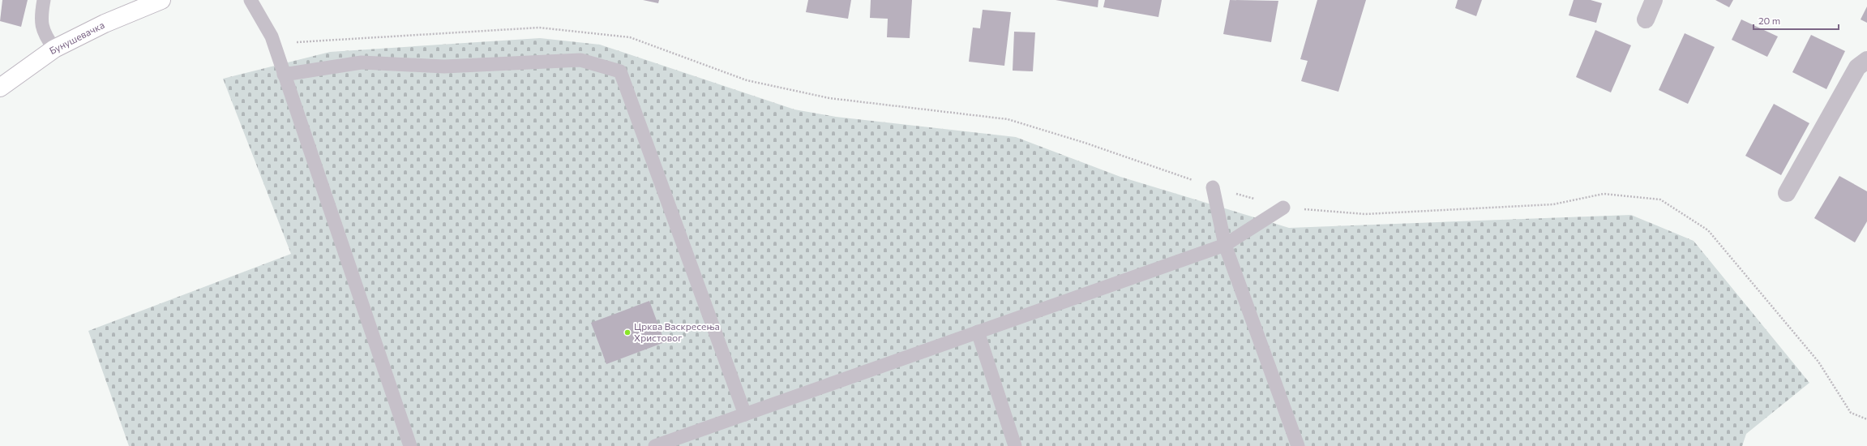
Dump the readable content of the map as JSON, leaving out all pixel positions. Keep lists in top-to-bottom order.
{
  "streets": {
    "street": ["Бунушевачка"]
  },
  "places": ["Црква Васкресења Христовог"],
  "scale_bar": "20 m"
}
